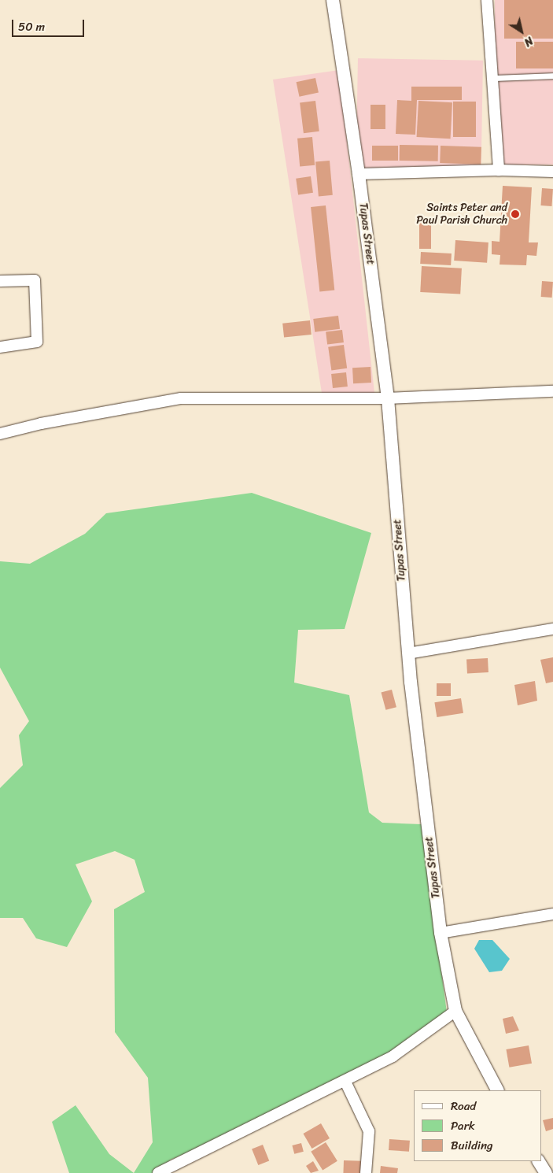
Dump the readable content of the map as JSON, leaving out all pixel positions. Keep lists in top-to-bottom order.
{
  "streets": {
    "street": ["Tupas Street"]
  },
  "places": ["Saints Peter and Paul Parish Church"],
  "legend": ["Road", "Park", "Building"],
  "scale_bar": "50 m",
  "north": "bottom right"
}
